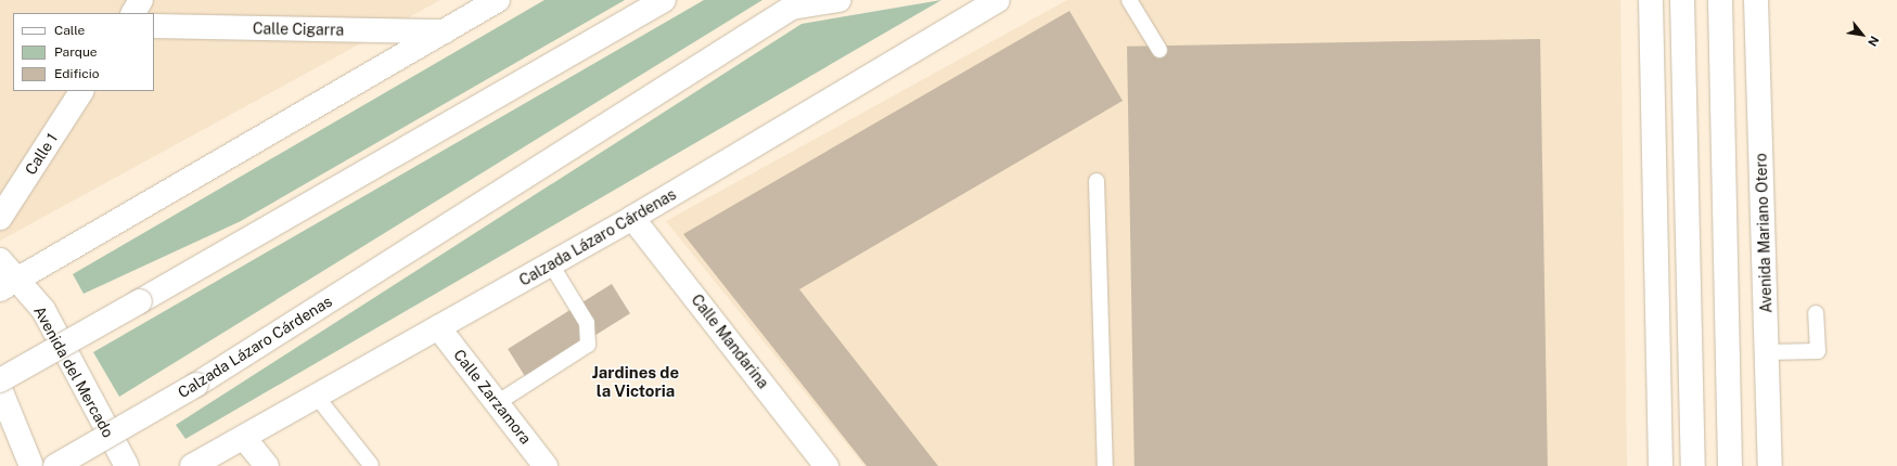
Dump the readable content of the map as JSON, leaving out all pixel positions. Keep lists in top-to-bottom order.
{
  "streets": {
    "main road": [
      "Calle Cigarra",
      "Calle 1",
      "Avenida Mariano Otero",
      "Calzada Lázaro Cárdenas",
      "Calle Mandarina",
      "Avenida del Mercado",
      "Calle Zarzamora"
    ]
  },
  "crossings": [
    ["Calzada Lázaro Cárdenas", "Calle Mandarina"],
    ["Calzada Lázaro Cárdenas", "Calle Zarzamora"]
  ],
  "districts": ["Jardines de la Victoria"],
  "legend": ["Calle", "Parque", "Edificio"],
  "north": "bottom right"
}
